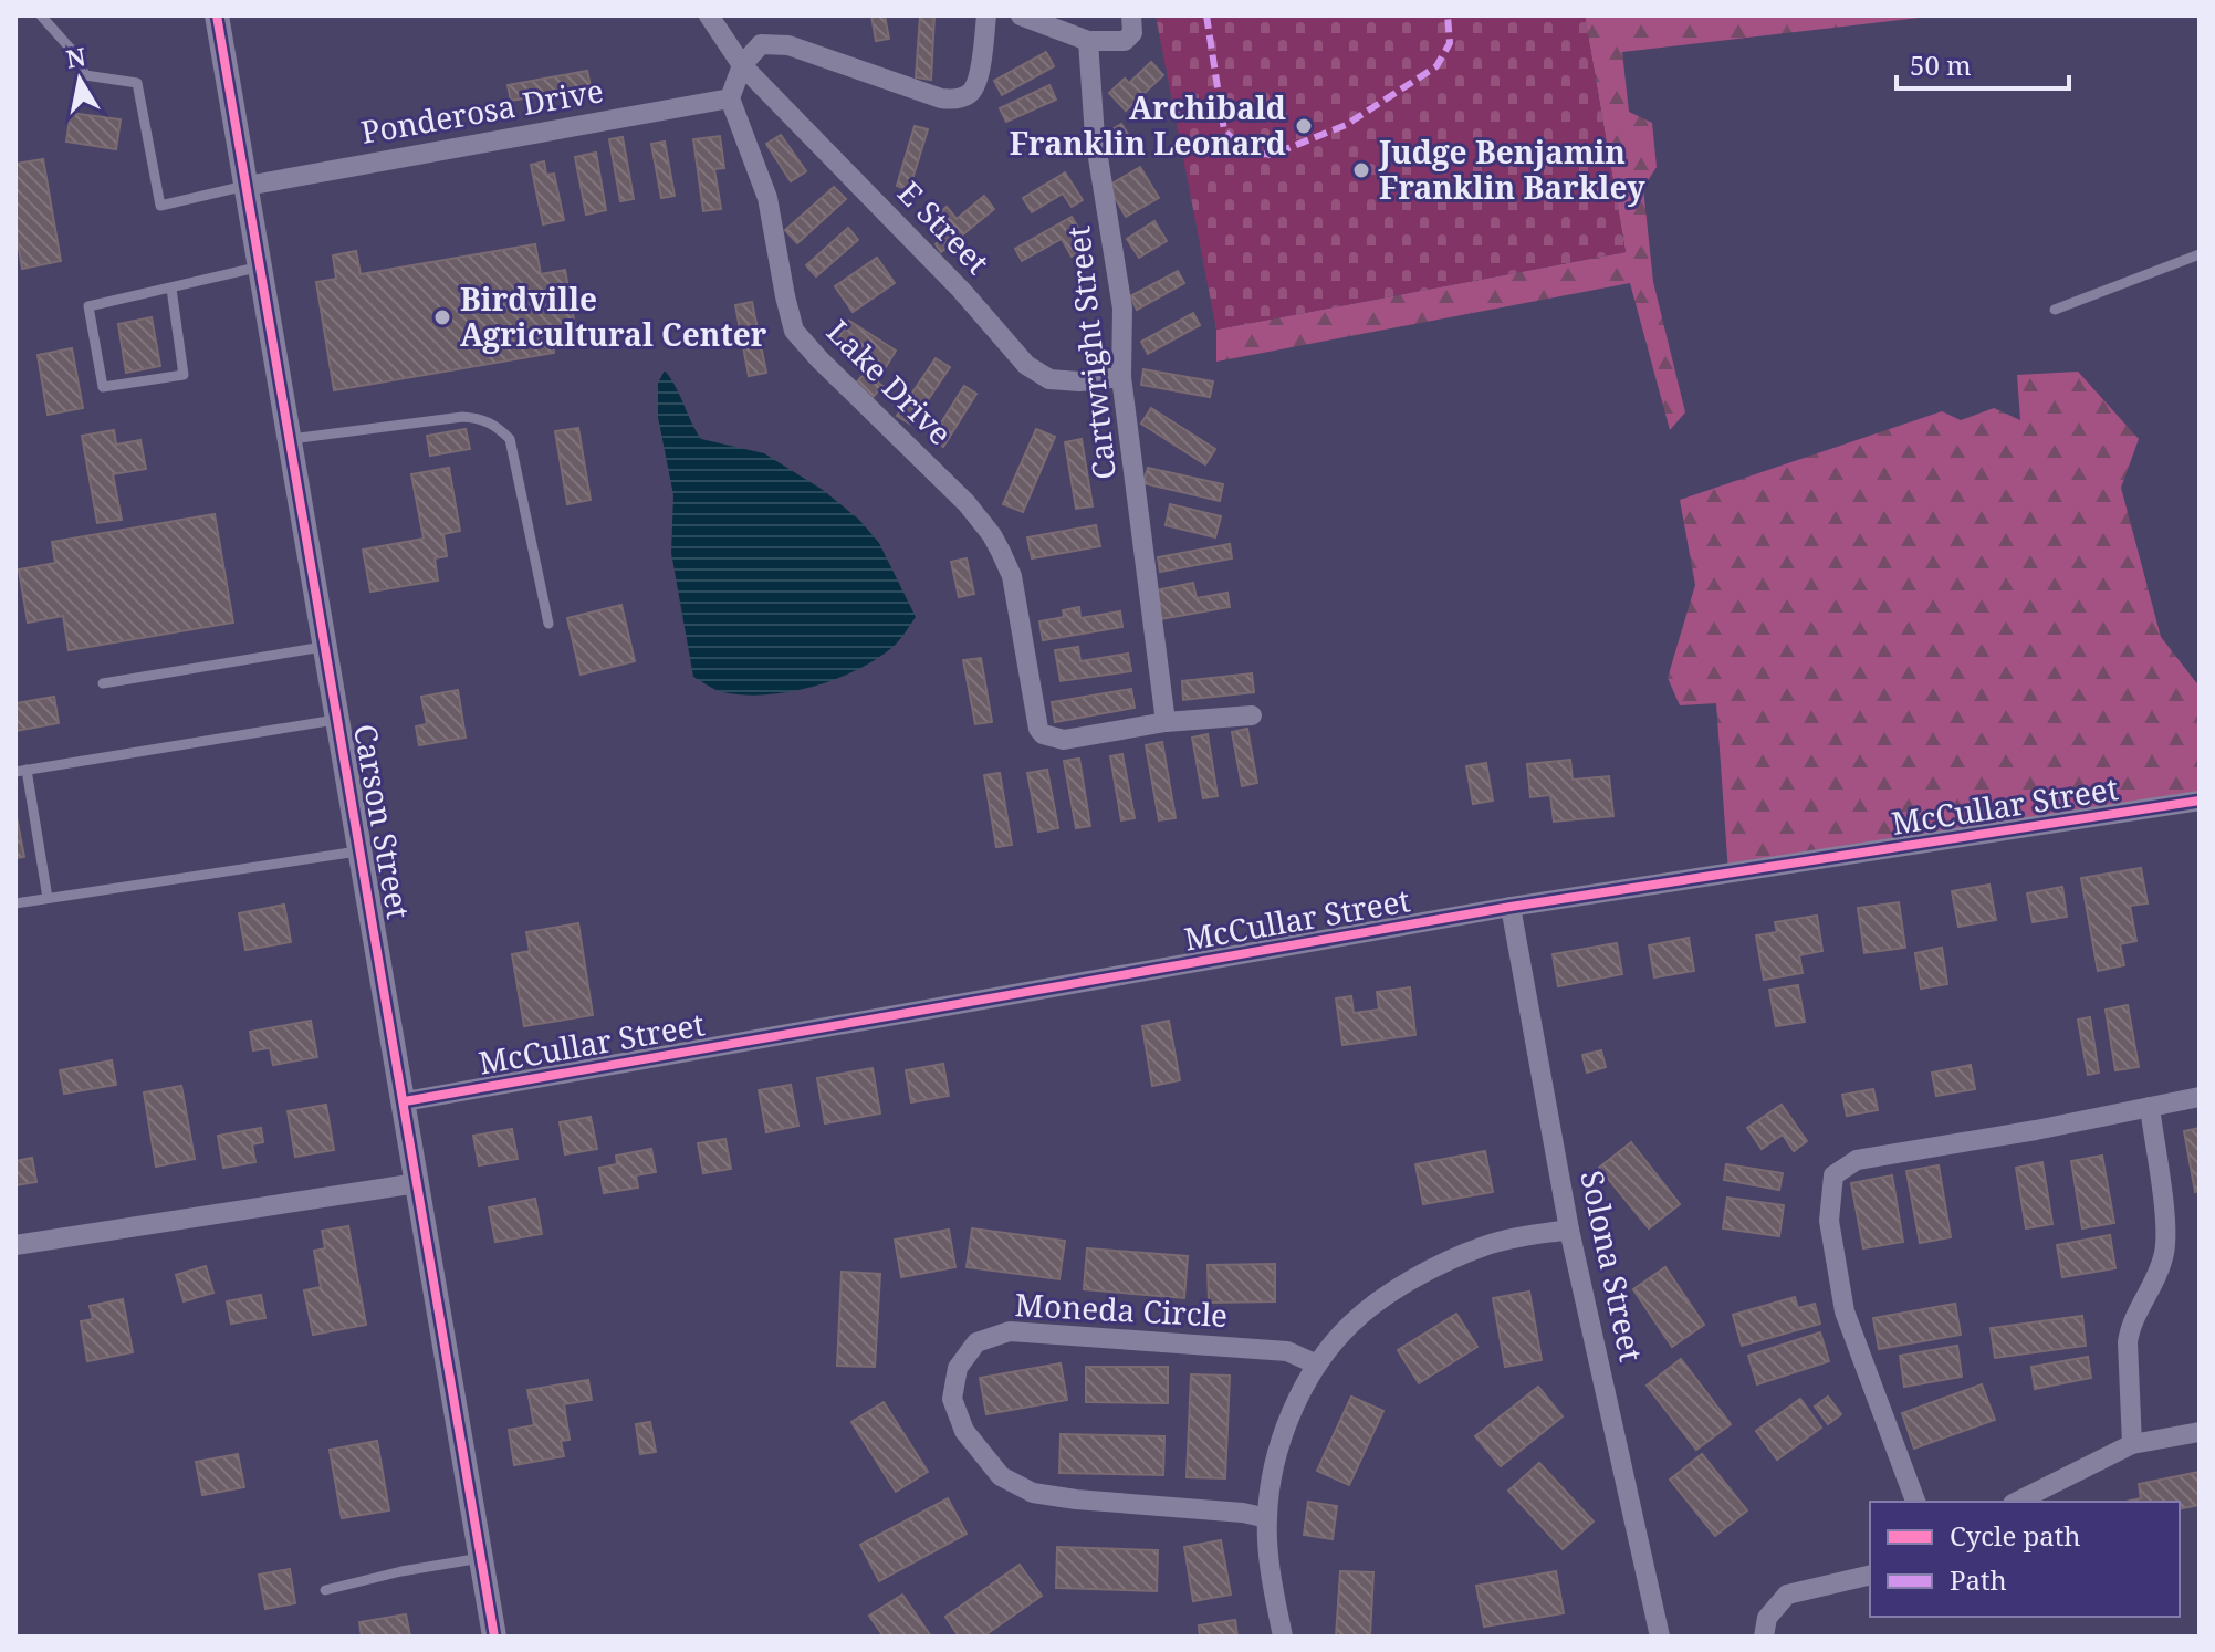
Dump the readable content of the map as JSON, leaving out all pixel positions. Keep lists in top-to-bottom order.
{
  "streets": {
    "street": [
      "Ponderosa Drive",
      "E Street",
      "Cartwright Street",
      "Lake Drive",
      "McCullar Street",
      "Carson Street",
      "Solona Street",
      "Moneda Circle"
    ]
  },
  "crossings": [
    ["Ponderosa Drive", "Lake Drive"],
    ["Ponderosa Drive", "Carson Street"],
    ["E Street", "Cartwright Street"],
    ["Cartwright Street", "Lake Drive"],
    ["McCullar Street", "Carson Street"],
    ["McCullar Street", "Solona Street"]
  ],
  "places": ["Archibald Franklin Leonard", "Judge Benjamin Franklin Barkley", "Birdville Agricultural Center"],
  "legend": ["Cycle path", "Path"],
  "scale_bar": "50 m",
  "north": "top"
}
